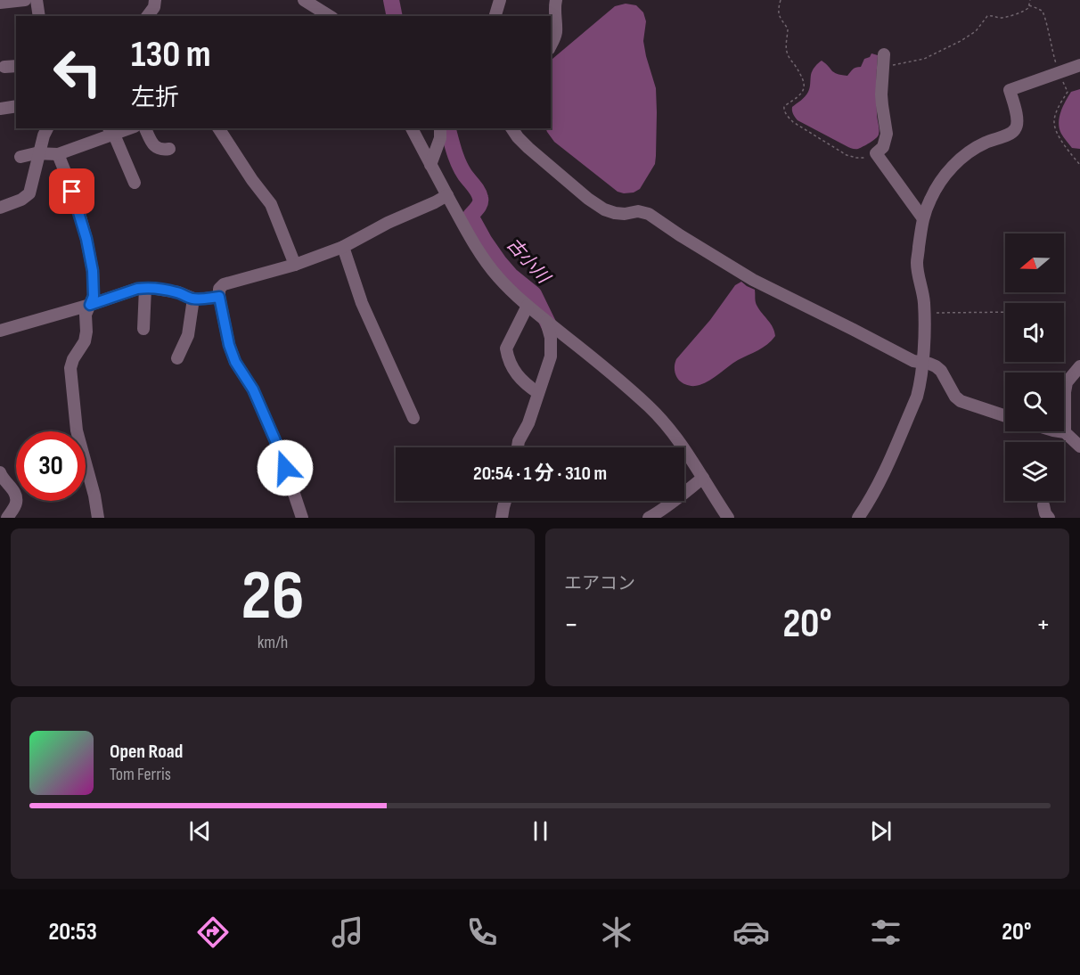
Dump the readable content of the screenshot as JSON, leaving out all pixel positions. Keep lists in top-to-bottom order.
{
  "water": ["古小川"],
  "north": "left",
  "page": {
    "turn": ["130 m", "左折"],
    "limit": "30",
    "trip": "20:54 · 1 分 · 310 m",
    "tile": [
      ["26", "km/h"],
      "エアコン"
    ],
    "heat": ["−", "20°", "+"],
    "song": ["Open Road", "Tom Ferris"],
    "tabs": ["20:53", "20°"]
  }
}
